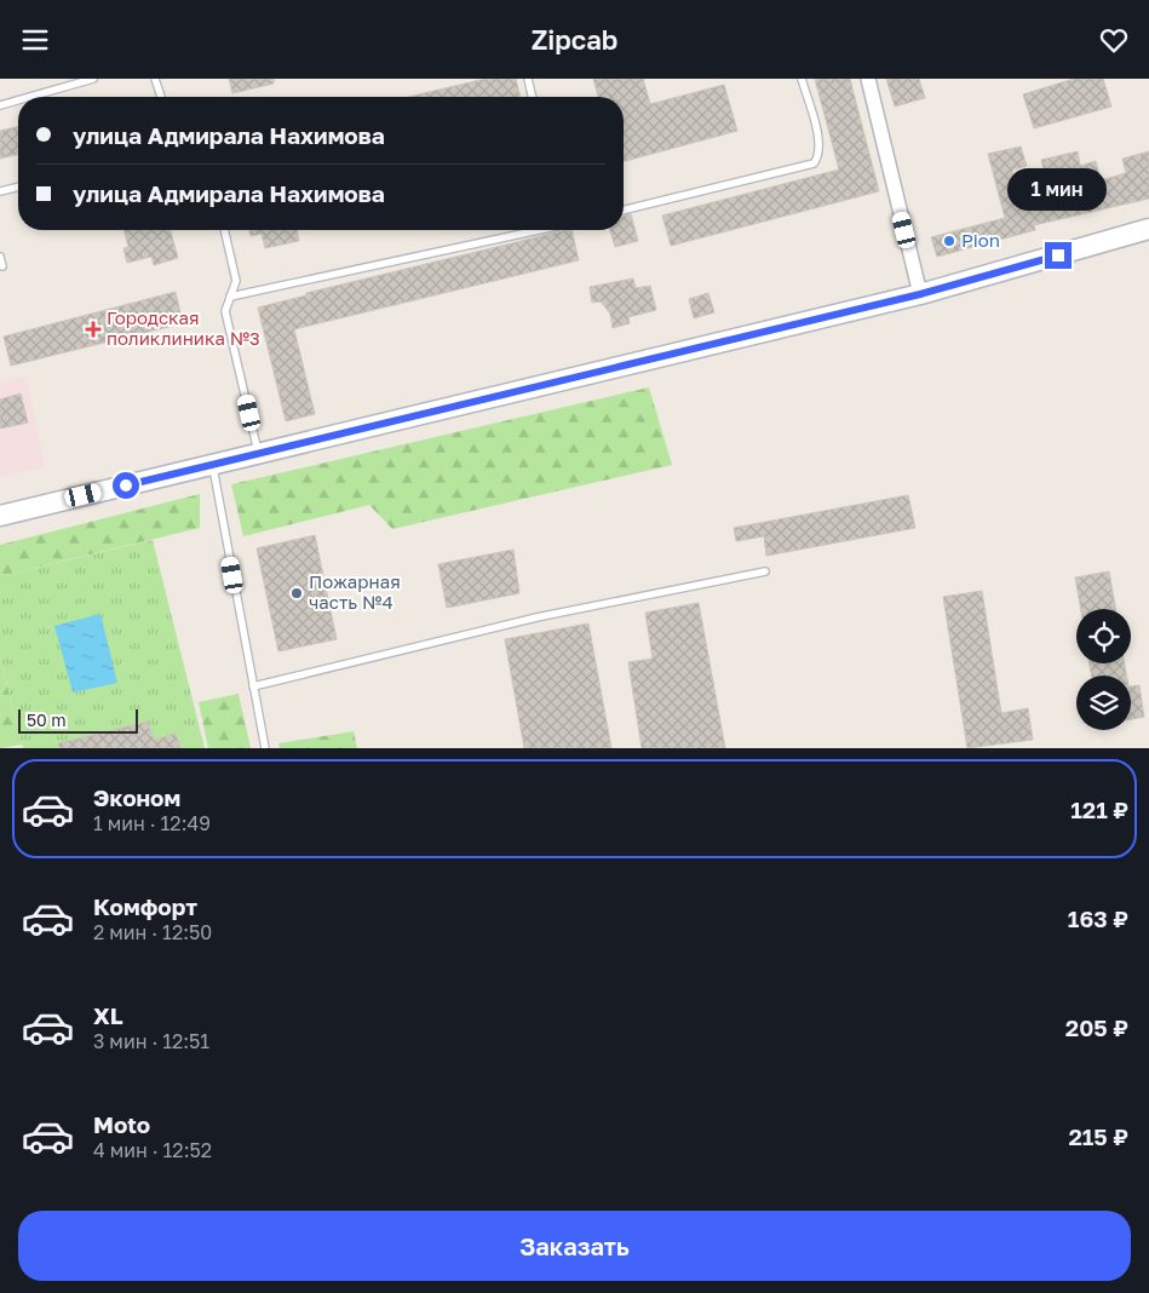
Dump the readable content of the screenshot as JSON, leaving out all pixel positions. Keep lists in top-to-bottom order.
{
  "places": {
    "other": ["Pion", "Пожарная часть №4"],
    "health": ["Городская поликлиника №3"]
  },
  "scale_bar": "50 m",
  "page": {
    "header": "Zipcab",
    "banner": ["улица Адмирала Нахимова", "улица Адмирала Нахимова"],
    "bubble": "1 мин",
    "scale": "50 m",
    "list": [
      {
        "name": "Эконом",
        "note": "1 мин · 12:49",
        "value": "121 ₽"
      },
      {
        "name": "Комфорт",
        "note": "2 мин · 12:50",
        "value": "163 ₽"
      },
      {
        "name": "XL",
        "note": "3 мин · 12:51",
        "value": "205 ₽"
      },
      {
        "name": "Moto",
        "note": "4 мин · 12:52",
        "value": "215 ₽"
      }
    ],
    "buttons": "Заказать"
  }
}
